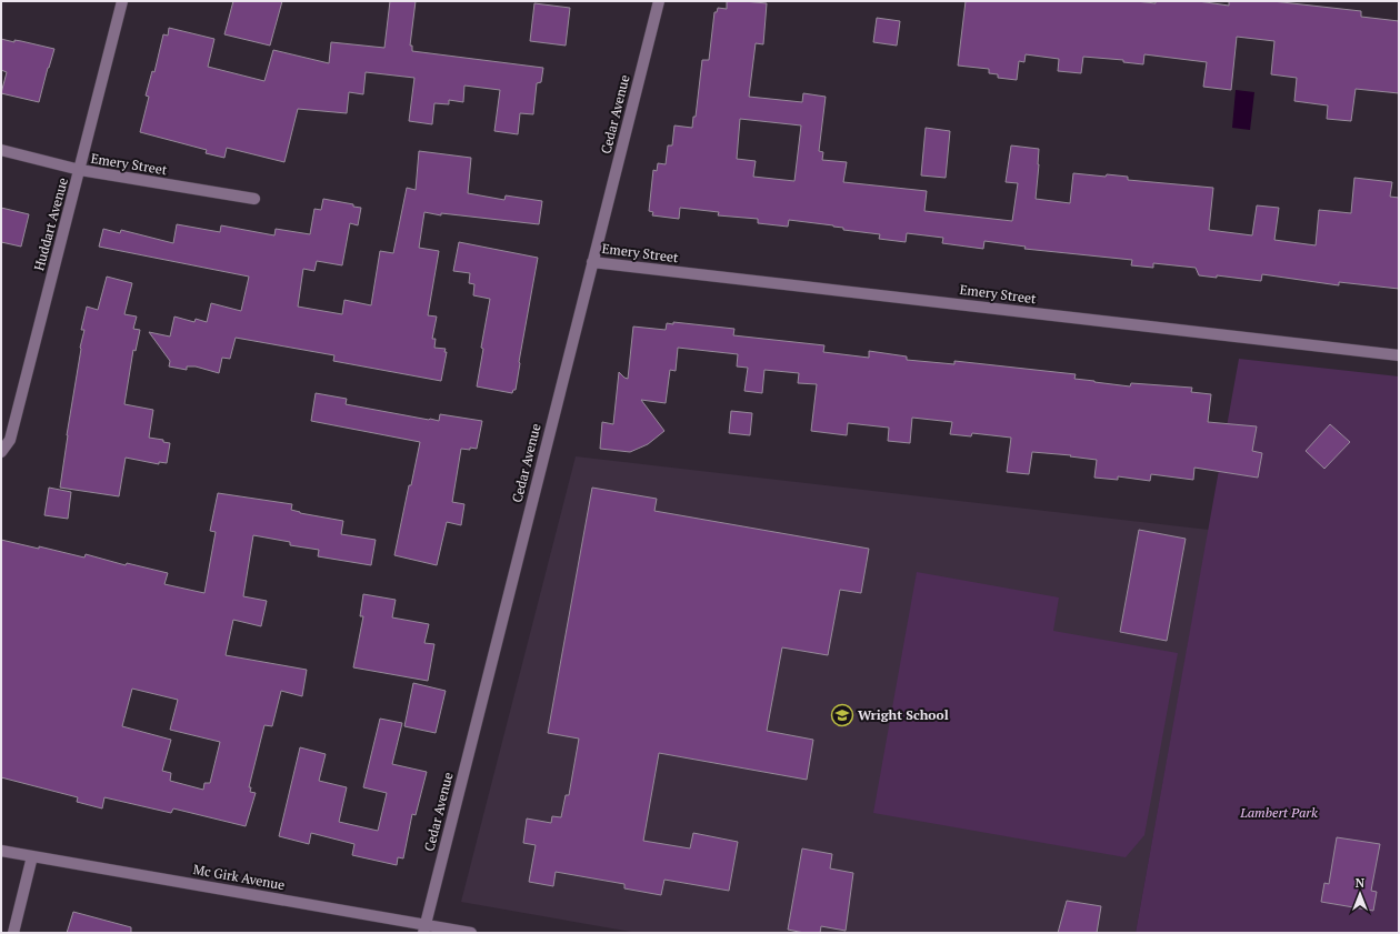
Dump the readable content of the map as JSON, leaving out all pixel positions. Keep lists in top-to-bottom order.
{
  "streets": {
    "street": [
      "Cedar Avenue",
      "Emery Street",
      "Huddart Avenue",
      "Mc Girk Avenue"
    ]
  },
  "crossings": [
    ["Cedar Avenue", "Emery Street"],
    ["Cedar Avenue", "Mc Girk Avenue"],
    ["Emery Street", "Huddart Avenue"]
  ],
  "parks": ["Lambert Park"],
  "places": {
    "school or university": ["Wright School"]
  },
  "north": "top"
}
